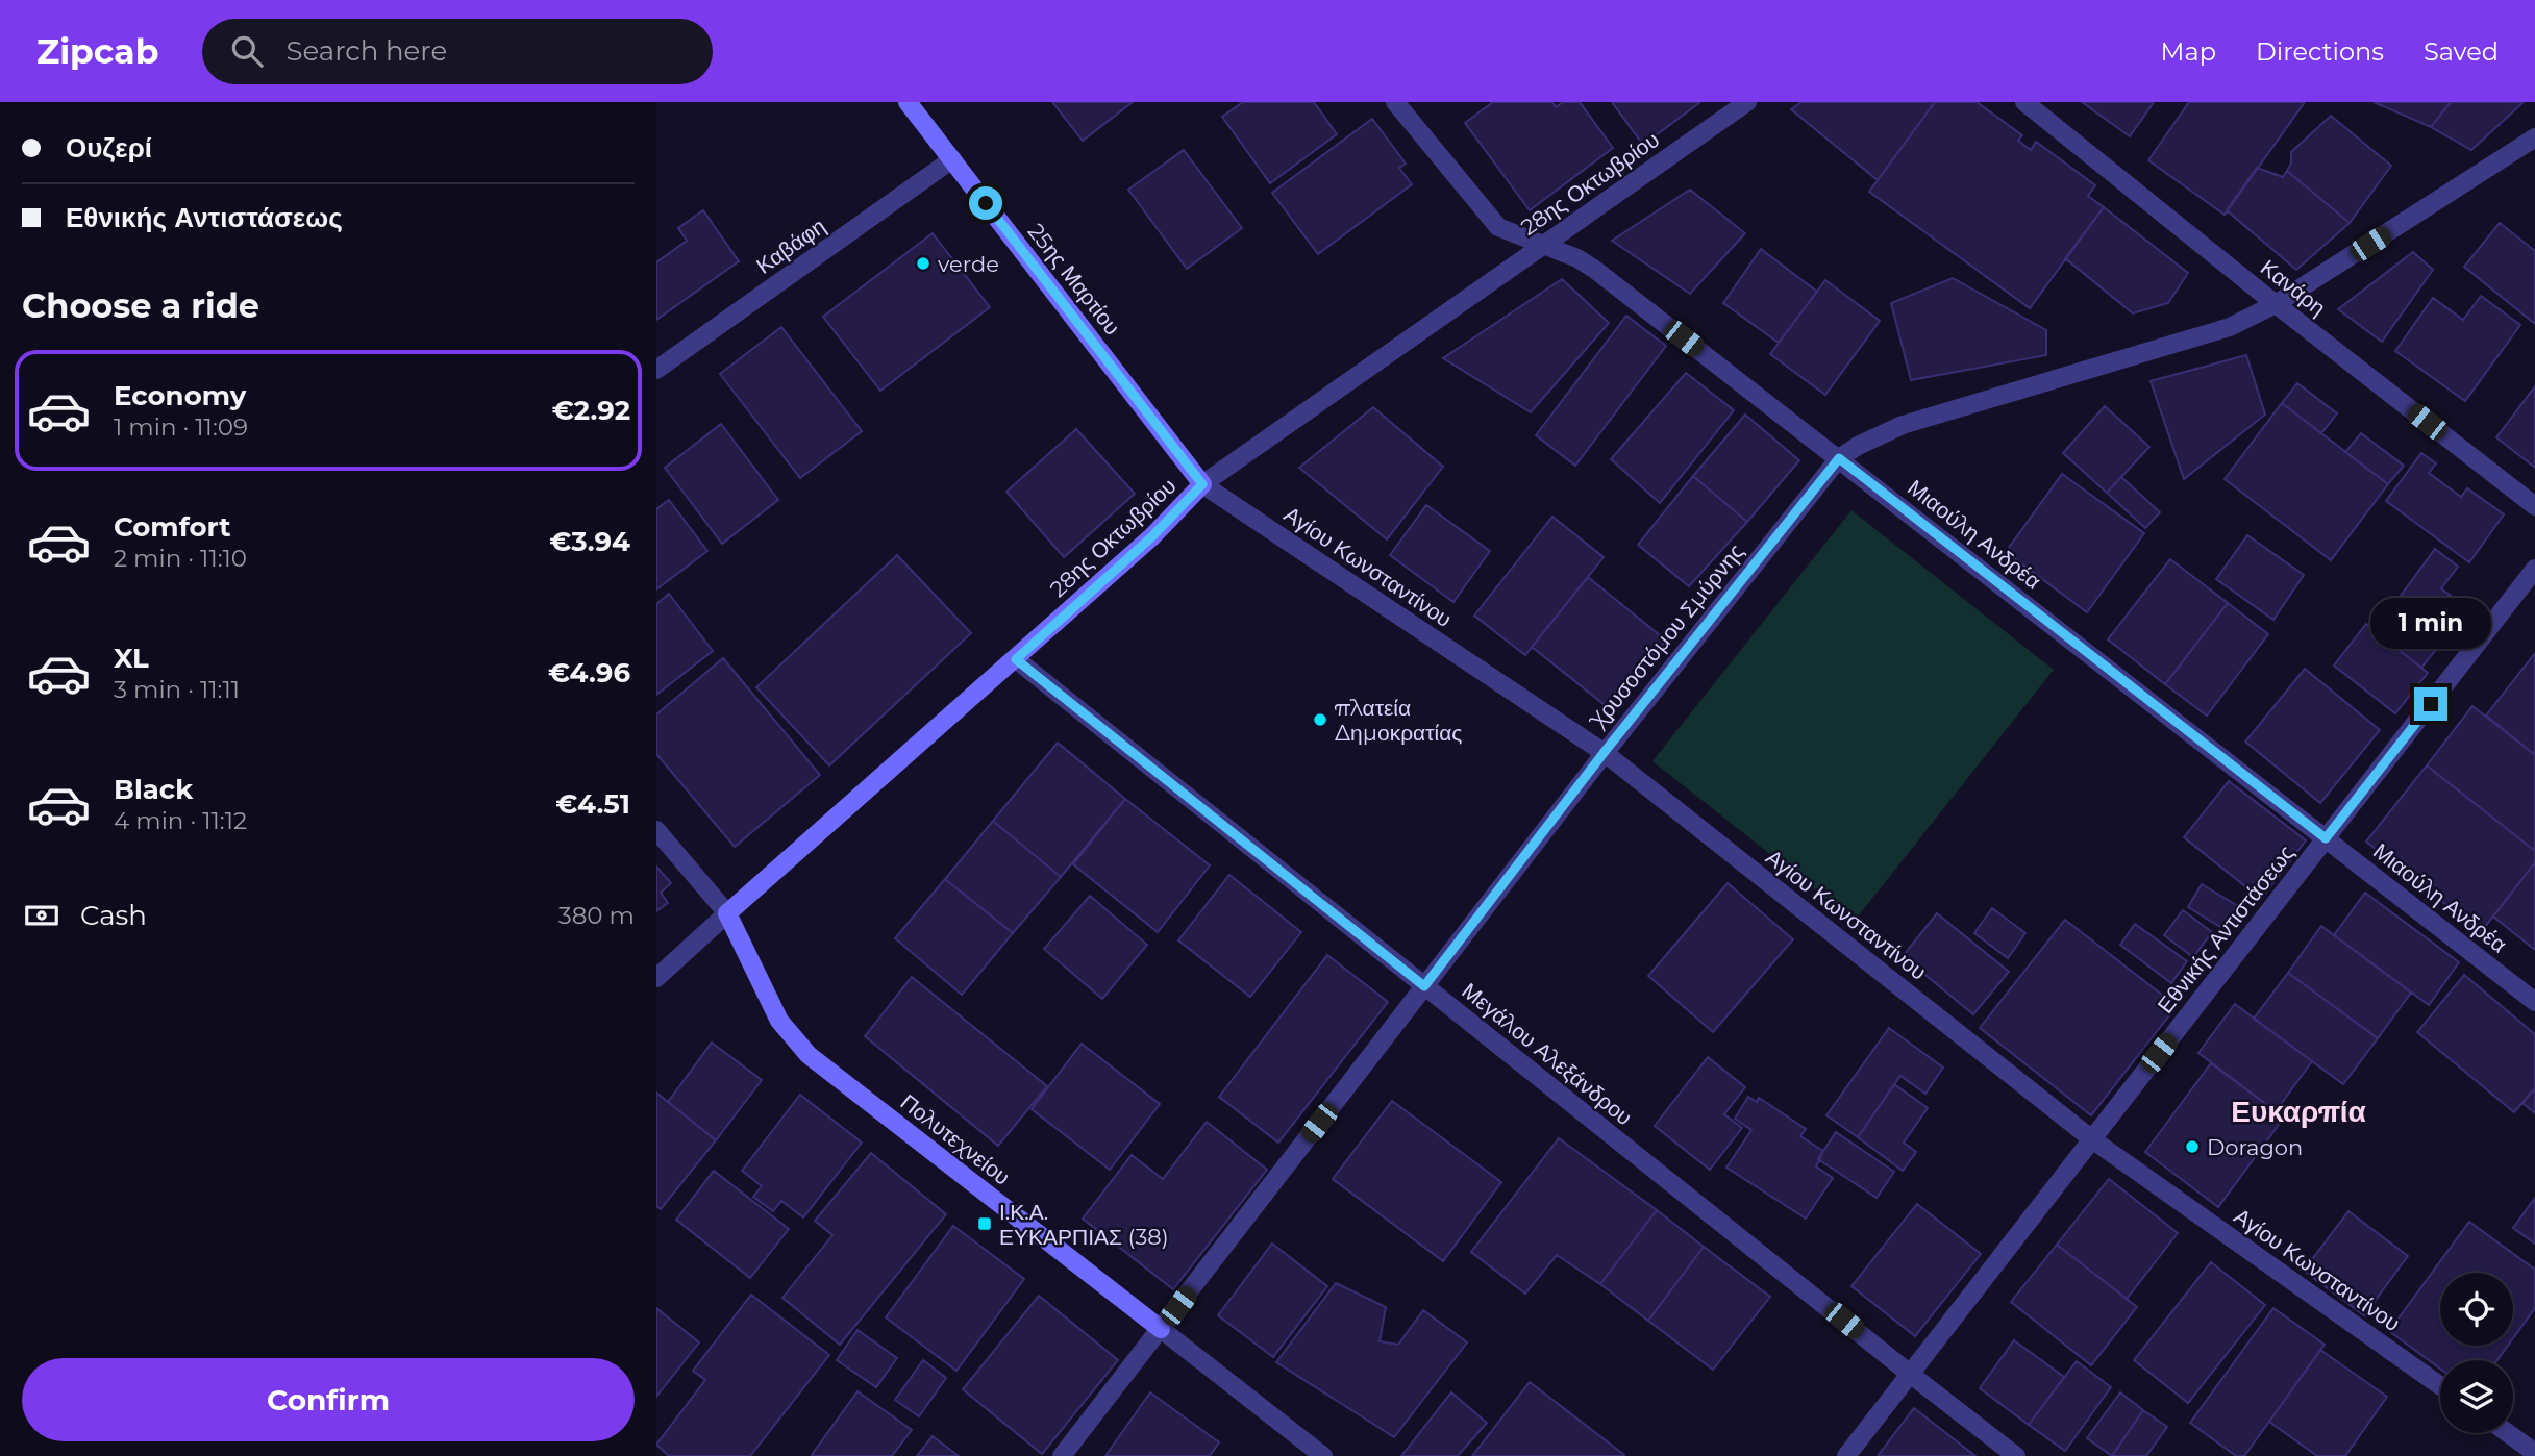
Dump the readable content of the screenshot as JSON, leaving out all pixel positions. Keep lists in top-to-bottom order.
{
  "streets": {
    "main road": ["28ης Οκτωβρίου", "25ης Μαρτίου", "Πολυτεχνείου"],
    "street": [
      "Καβάφη",
      "Κανάρη",
      "Μιαούλη Ανδρέα",
      "Αγίου Κωνσταντίνου",
      "Χρυσοστόμου Σμύρνης",
      "Εθνικής Αντιστάσεως",
      "Μεγάλου Αλεξάνδρου"
    ]
  },
  "crossings": [
    ["28ης Οκτωβρίου", "25ης Μαρτίου"],
    ["28ης Οκτωβρίου", "Μιαούλη Ανδρέα"],
    ["28ης Οκτωβρίου", "Αγίου Κωνσταντίνου"],
    ["28ης Οκτωβρίου", "Μεγάλου Αλεξάνδρου"],
    ["28ης Οκτωβρίου", "Πολυτεχνείου"],
    ["Καβάφη", "25ης Μαρτίου"],
    ["25ης Μαρτίου", "Αγίου Κωνσταντίνου"],
    ["Κανάρη", "Χρυσοστόμου Σμύρνης"],
    ["Μιαούλη Ανδρέα", "Χρυσοστόμου Σμύρνης"],
    ["Μιαούλη Ανδρέα", "Εθνικής Αντιστάσεως"],
    ["Αγίου Κωνσταντίνου", "Χρυσοστόμου Σμύρνης"],
    ["Αγίου Κωνσταντίνου", "Εθνικής Αντιστάσεως"],
    ["Χρυσοστόμου Σμύρνης", "Μεγάλου Αλεξάνδρου"],
    ["Χρυσοστόμου Σμύρνης", "Πολυτεχνείου"],
    ["Εθνικής Αντιστάσεως", "Μεγάλου Αλεξάνδρου"]
  ],
  "districts": ["Ευκαρπία"],
  "places": {
    "other": ["verde", "πλατεία Δημοκρατίας", "Doragon"],
    "transit": ["Ι.Κ.Α. ΕΥΚΑΡΠΙΑΣ (38)"]
  },
  "page": {
    "header": "Zipcab",
    "search": "Search here",
    "nav": ["Map", "Directions", "Saved"],
    "banner": ["Ουζερί", "Εθνικής Αντιστάσεως"],
    "heading": "Choose a ride",
    "list": [
      {
        "name": "Economy",
        "note": "1 min · 11:09",
        "value": "€2.92"
      },
      {
        "name": "Comfort",
        "note": "2 min · 11:10",
        "value": "€3.94"
      },
      {
        "name": "XL",
        "note": "3 min · 11:11",
        "value": "€4.96"
      },
      {
        "name": "Black",
        "note": "4 min · 11:12",
        "value": "€4.51"
      }
    ],
    "bubble": "1 min",
    "pay": ["Cash", "380 m"],
    "buttons": "Confirm"
  }
}
